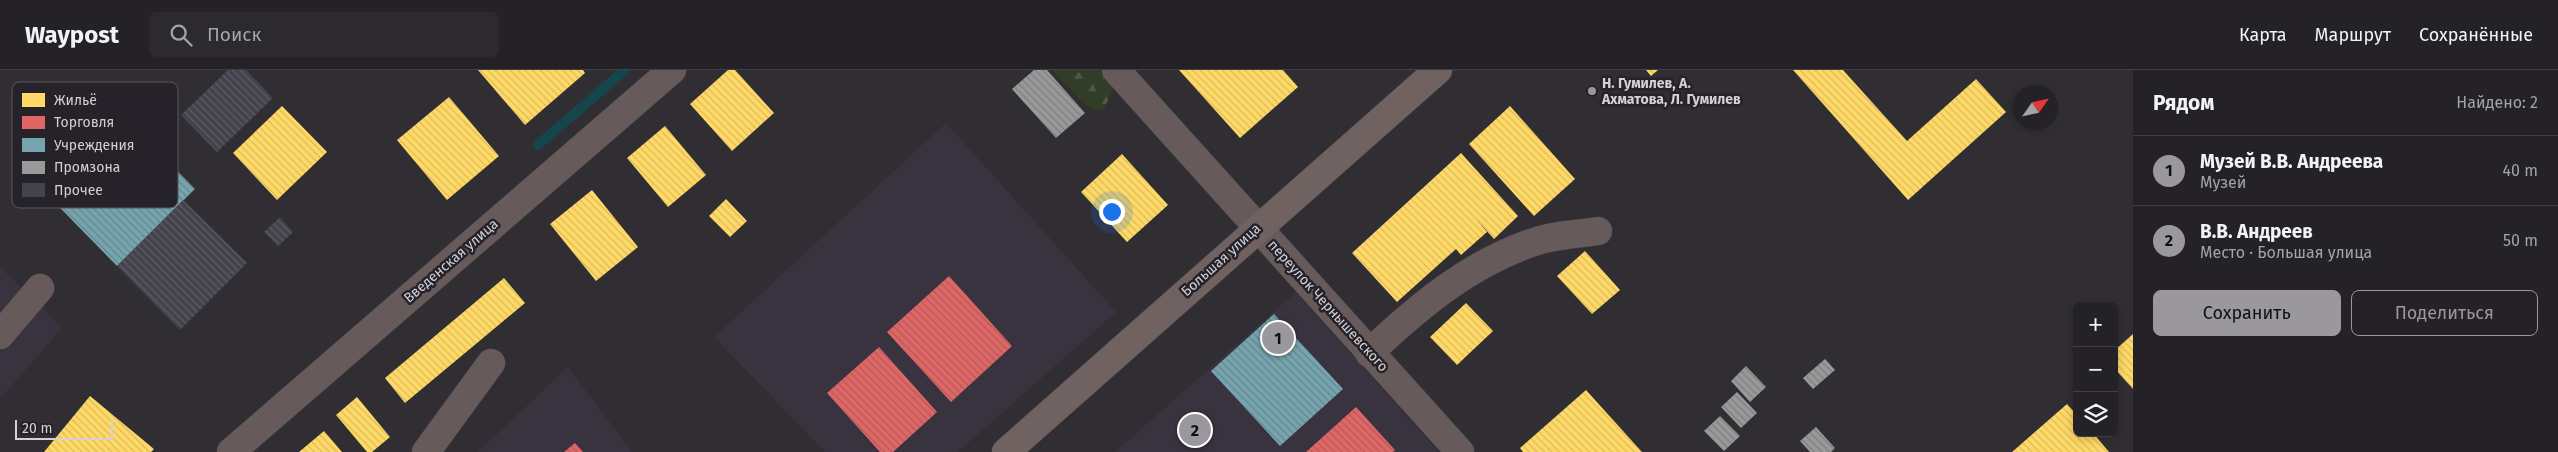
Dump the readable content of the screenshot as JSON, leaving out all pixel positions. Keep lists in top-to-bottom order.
{
  "streets": {
    "main road": ["Большая улица"],
    "street": ["Введенская улица", "переулок Чернышевского"]
  },
  "crossings": [
    ["Большая улица", "переулок Чернышевского"]
  ],
  "places": ["Н. Гумилев, А. Ахматова, Л. Гумилев"],
  "legend": [
    "Жильё",
    "Торговля",
    "Учреждения",
    "Промзона",
    "Прочее"
  ],
  "scale_bar": "20 m",
  "north": "top right",
  "page": {
    "header": "Waypost",
    "search": "Поиск",
    "nav": ["Карта", "Маршрут", "Сохранённые"],
    "heading": ["Рядом", "Найдено: 2"],
    "list": [
      {
        "mark": "1",
        "name": "Музей В.В. Андреева",
        "note": "Музей",
        "value": "40 m"
      },
      {
        "mark": "2",
        "name": "В.В. Андреев",
        "note": "Место · Большая улица",
        "value": "50 m"
      }
    ],
    "buttons": ["Сохранить", "Поделиться"],
    "map_buttons": ["+", "−"],
    "pins": ["1", "2"],
    "scale": "20 m"
  }
}
